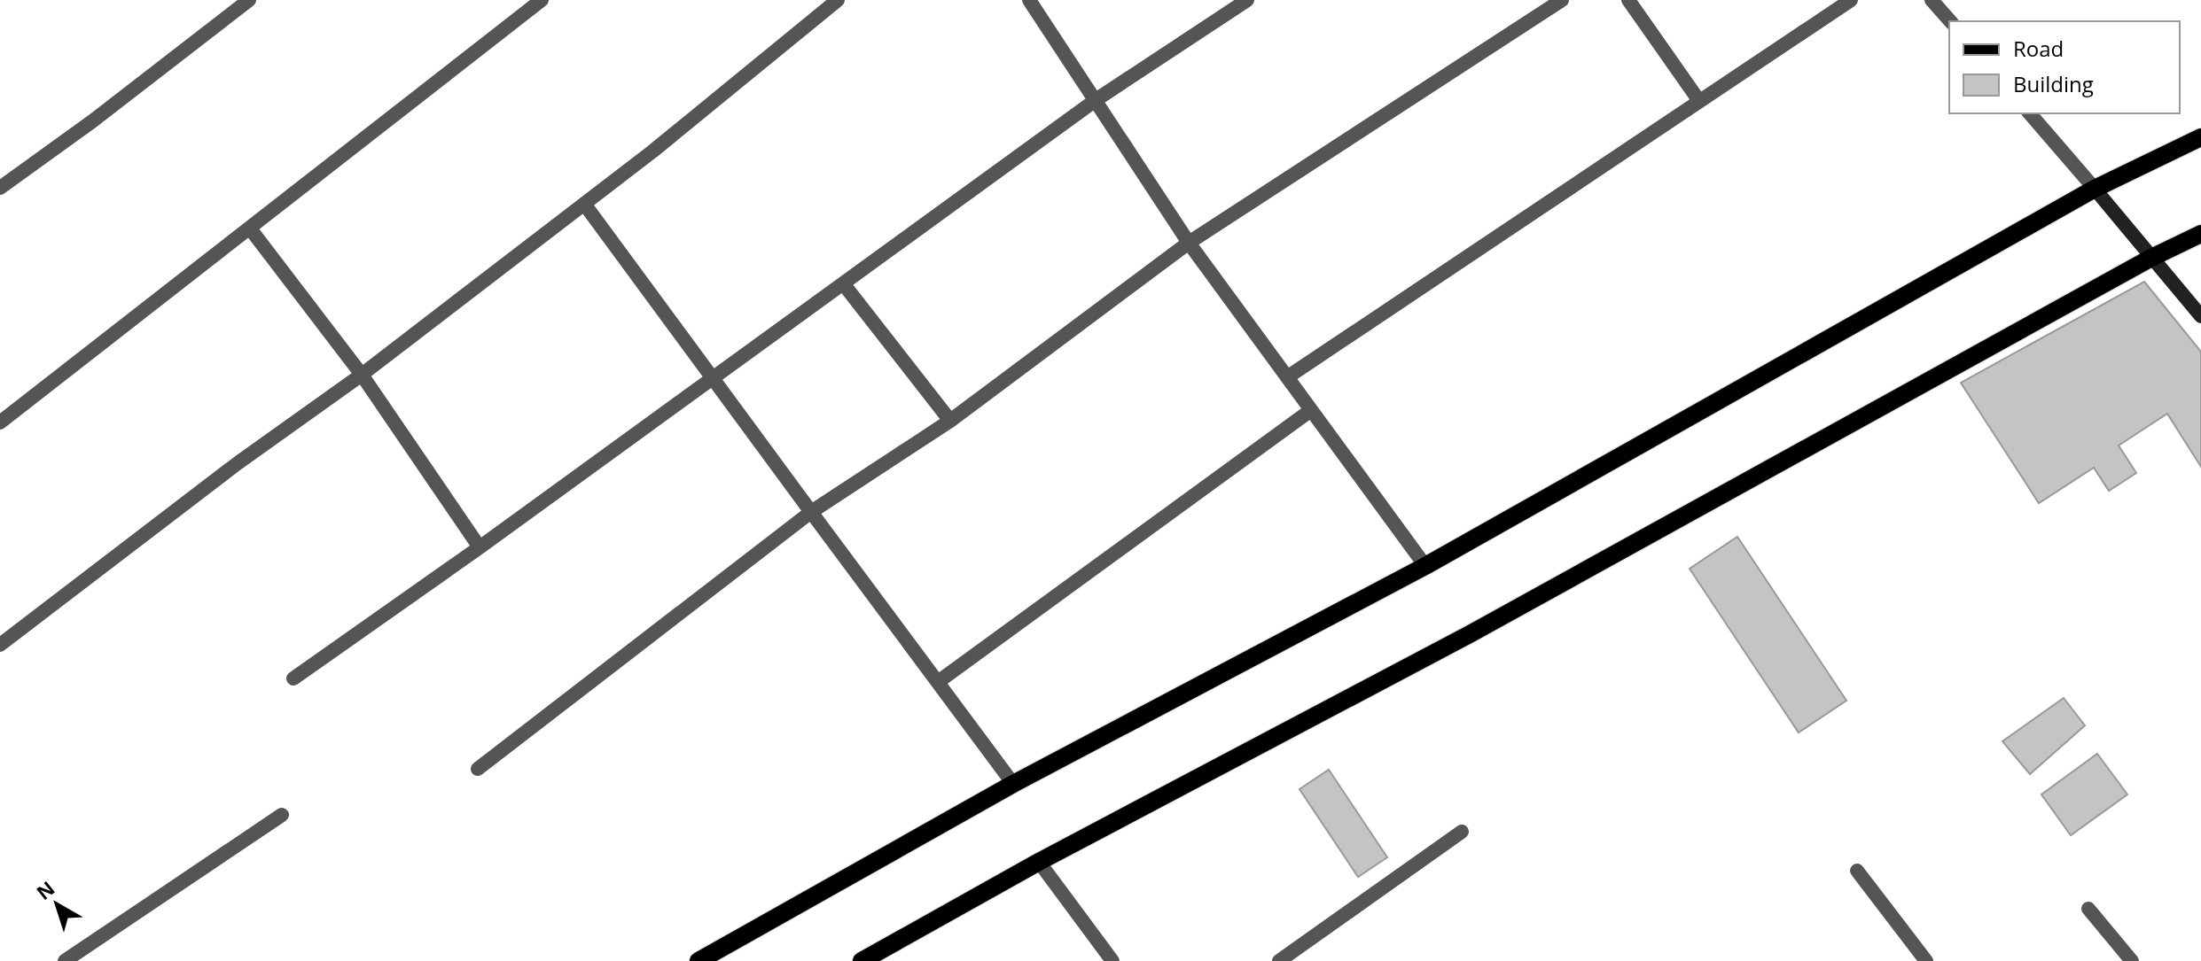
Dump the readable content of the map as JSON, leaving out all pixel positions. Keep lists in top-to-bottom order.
{
  "legend": ["Road", "Building"],
  "north": "top left"
}
